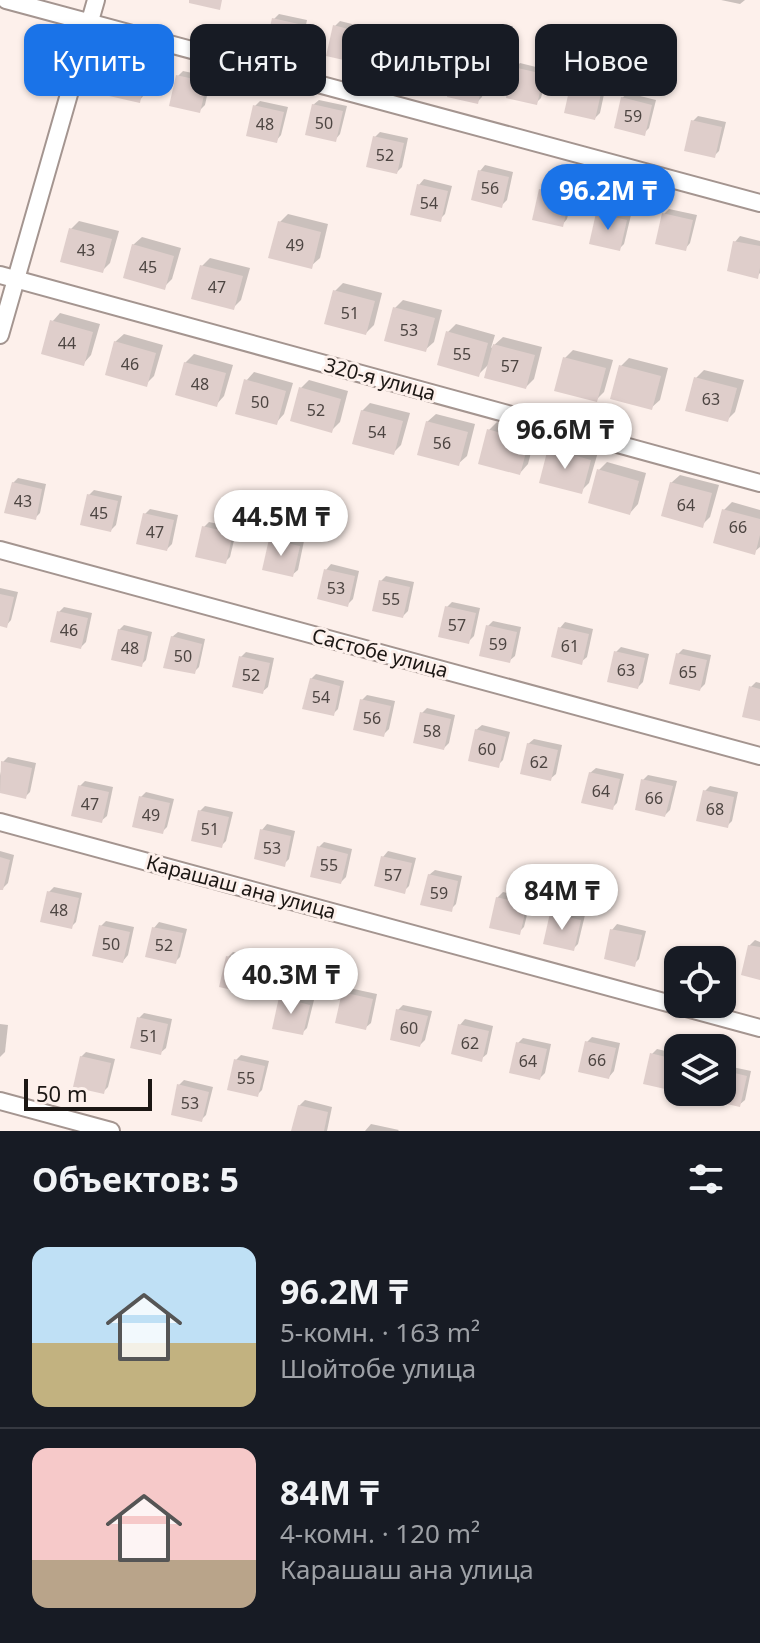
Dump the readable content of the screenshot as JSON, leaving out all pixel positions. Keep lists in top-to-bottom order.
{
  "streets": {
    "street": ["320-я улица", "Састобе улица", "Карашаш ана улица"]
  },
  "house_numbers": [
    "59",
    "50",
    "48",
    "52",
    "56",
    "54",
    "49",
    "43",
    "45",
    "47",
    "51",
    "53",
    "44",
    "55",
    "46",
    "57",
    "48",
    "63",
    "50",
    "52",
    "54",
    "56",
    "43",
    "64",
    "45",
    "66",
    "47",
    "53",
    "55",
    "57",
    "46",
    "59",
    "61",
    "48",
    "50",
    "63",
    "65",
    "52",
    "54",
    "56",
    "58",
    "60",
    "62",
    "64",
    "66",
    "47",
    "68",
    "49",
    "51",
    "53",
    "55",
    "57",
    "59",
    "48",
    "50",
    "52",
    "60",
    "51",
    "62",
    "66",
    "64",
    "55",
    "53"
  ],
  "scale_bar": "50 m",
  "page": {
    "chip": [
      "Купить",
      "Снять",
      "Фильтры",
      "Новое"
    ],
    "price": [
      "96.2M ₸",
      "96.6M ₸",
      "44.5M ₸",
      "84M ₸",
      "40.3M ₸"
    ],
    "scale": "50 m",
    "heading": "Объектов: 5",
    "list": [
      {
        "name": "96.2M ₸",
        "note": "5-комн. · 163 m² · Шойтобе улица"
      },
      {
        "name": "84M ₸",
        "note": "4-комн. · 120 m² · Карашаш ана улица"
      }
    ]
  }
}
